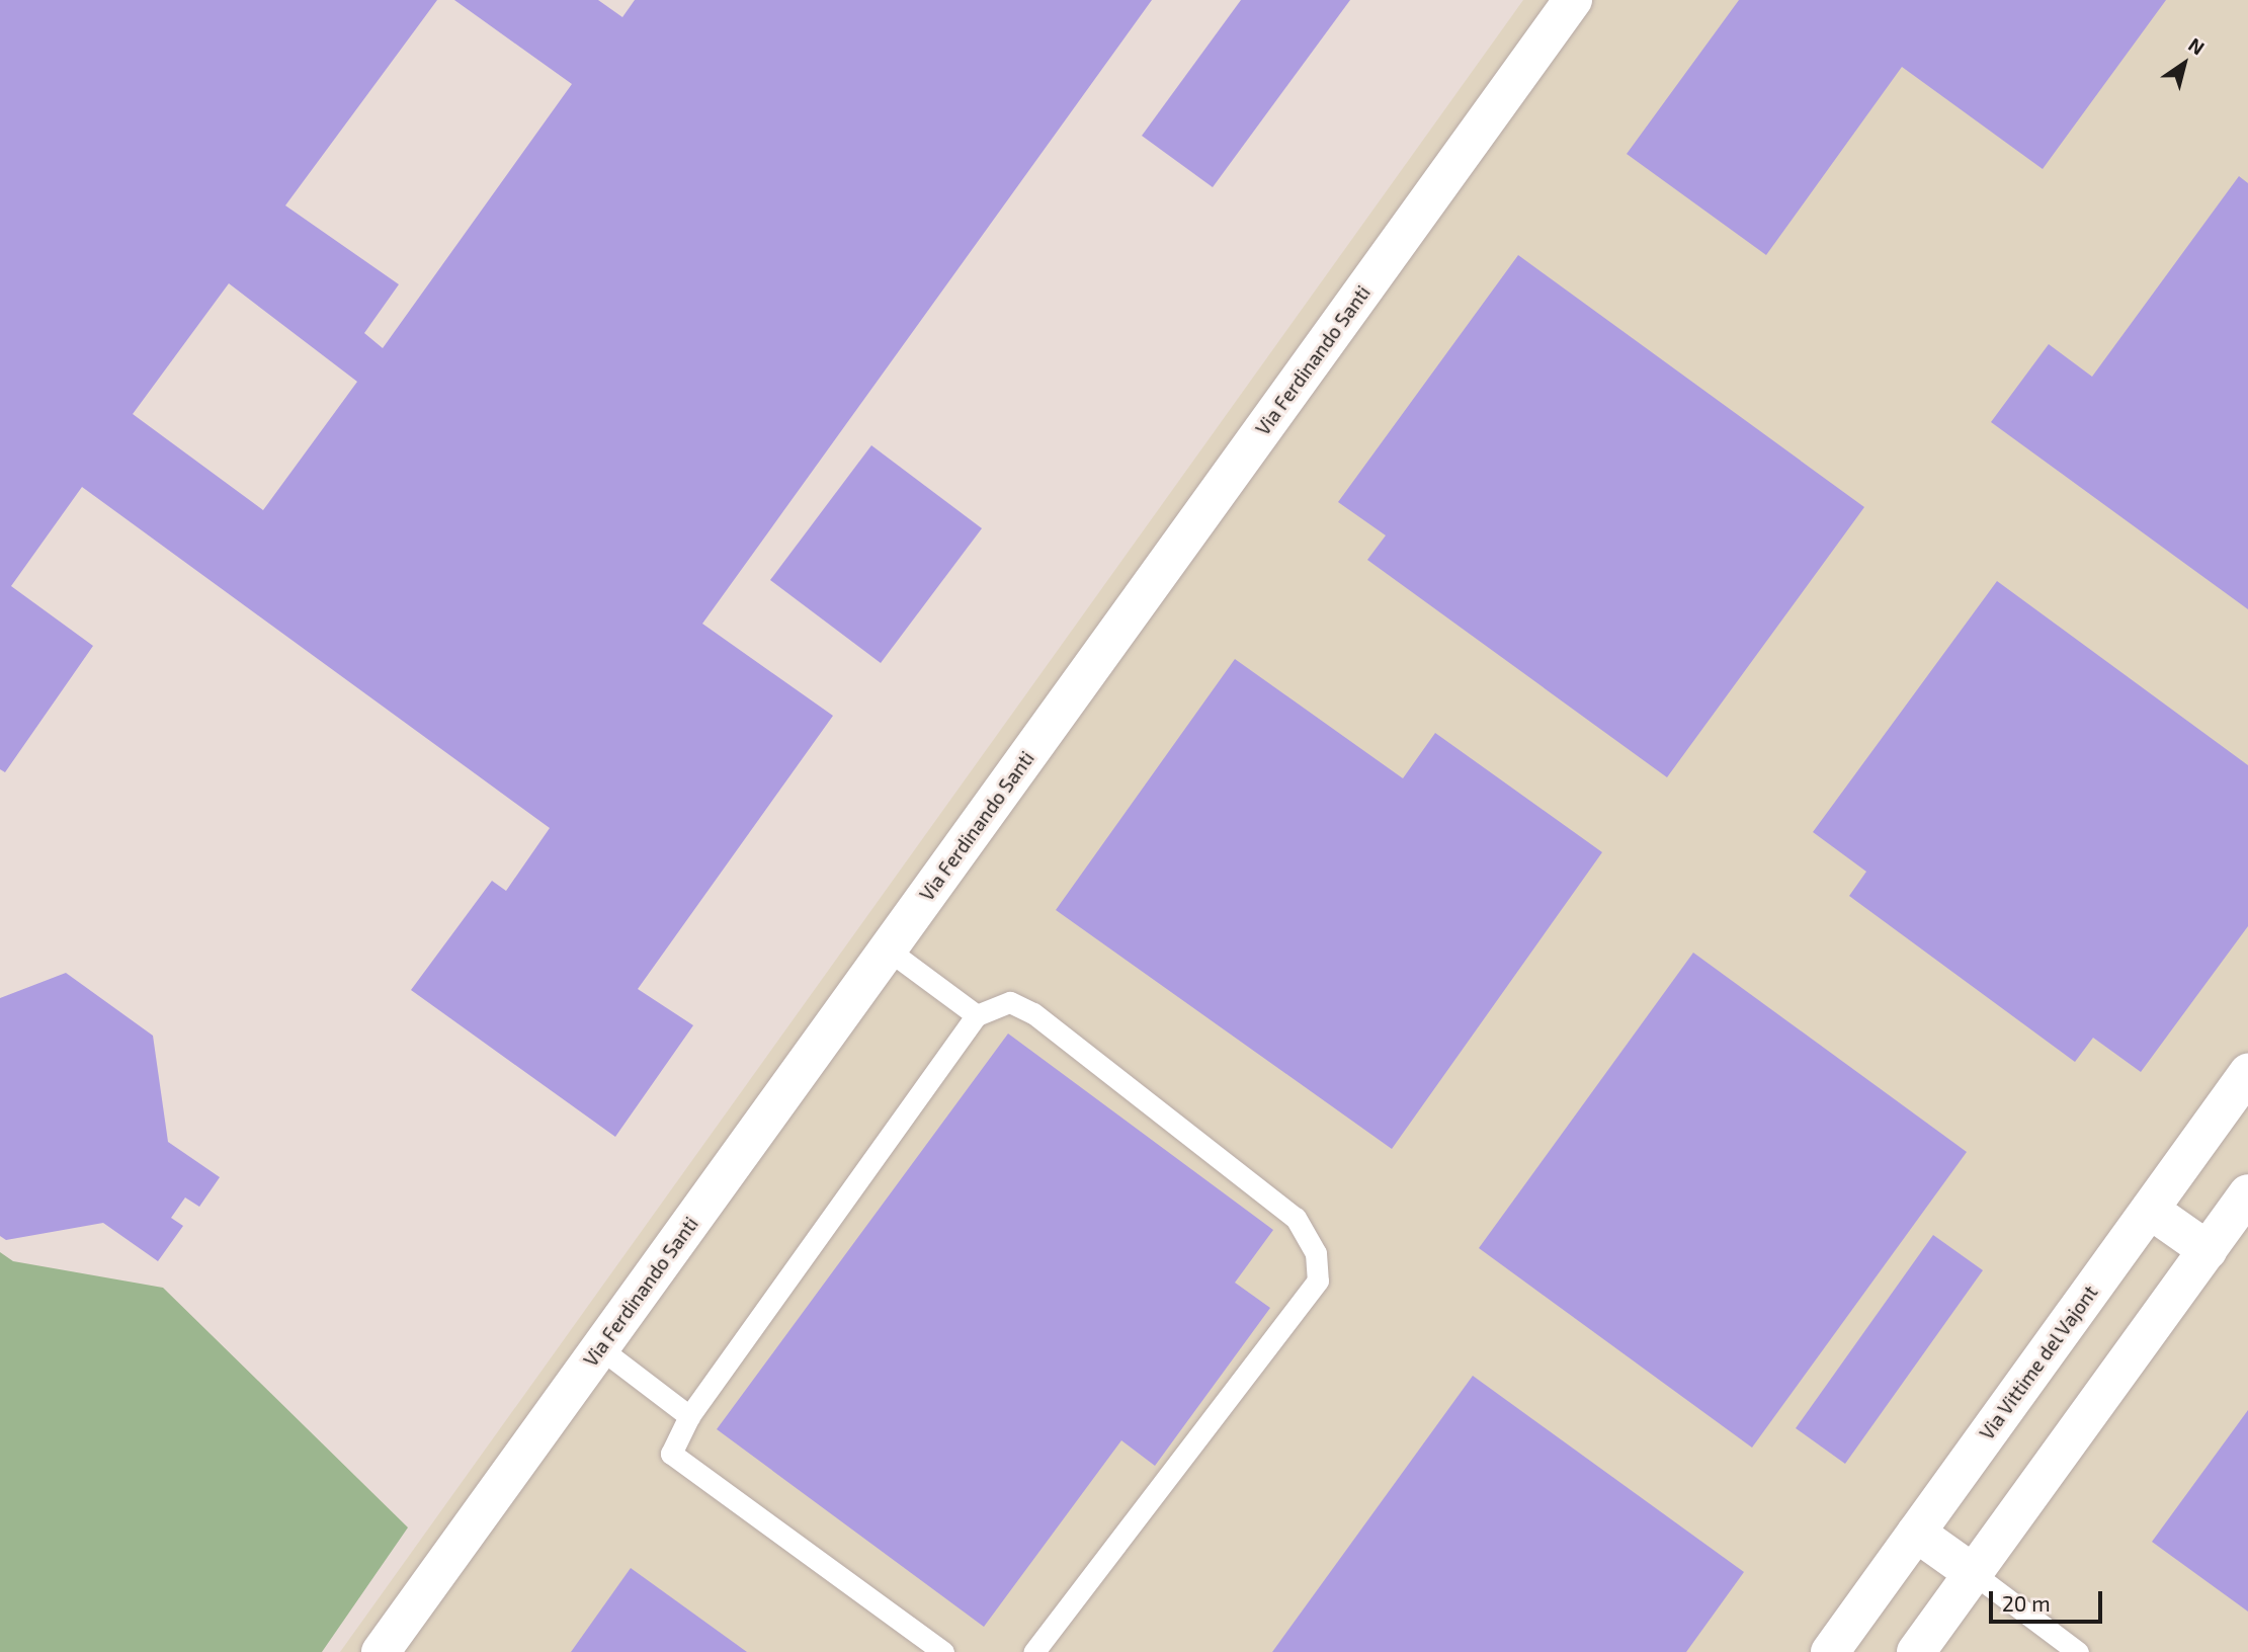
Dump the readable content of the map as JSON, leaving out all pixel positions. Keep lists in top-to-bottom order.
{
  "streets": {
    "street": ["Via Ferdinando Santi", "Via Vittime del Vajont"]
  },
  "scale_bar": "20 m",
  "north": "top right"
}
